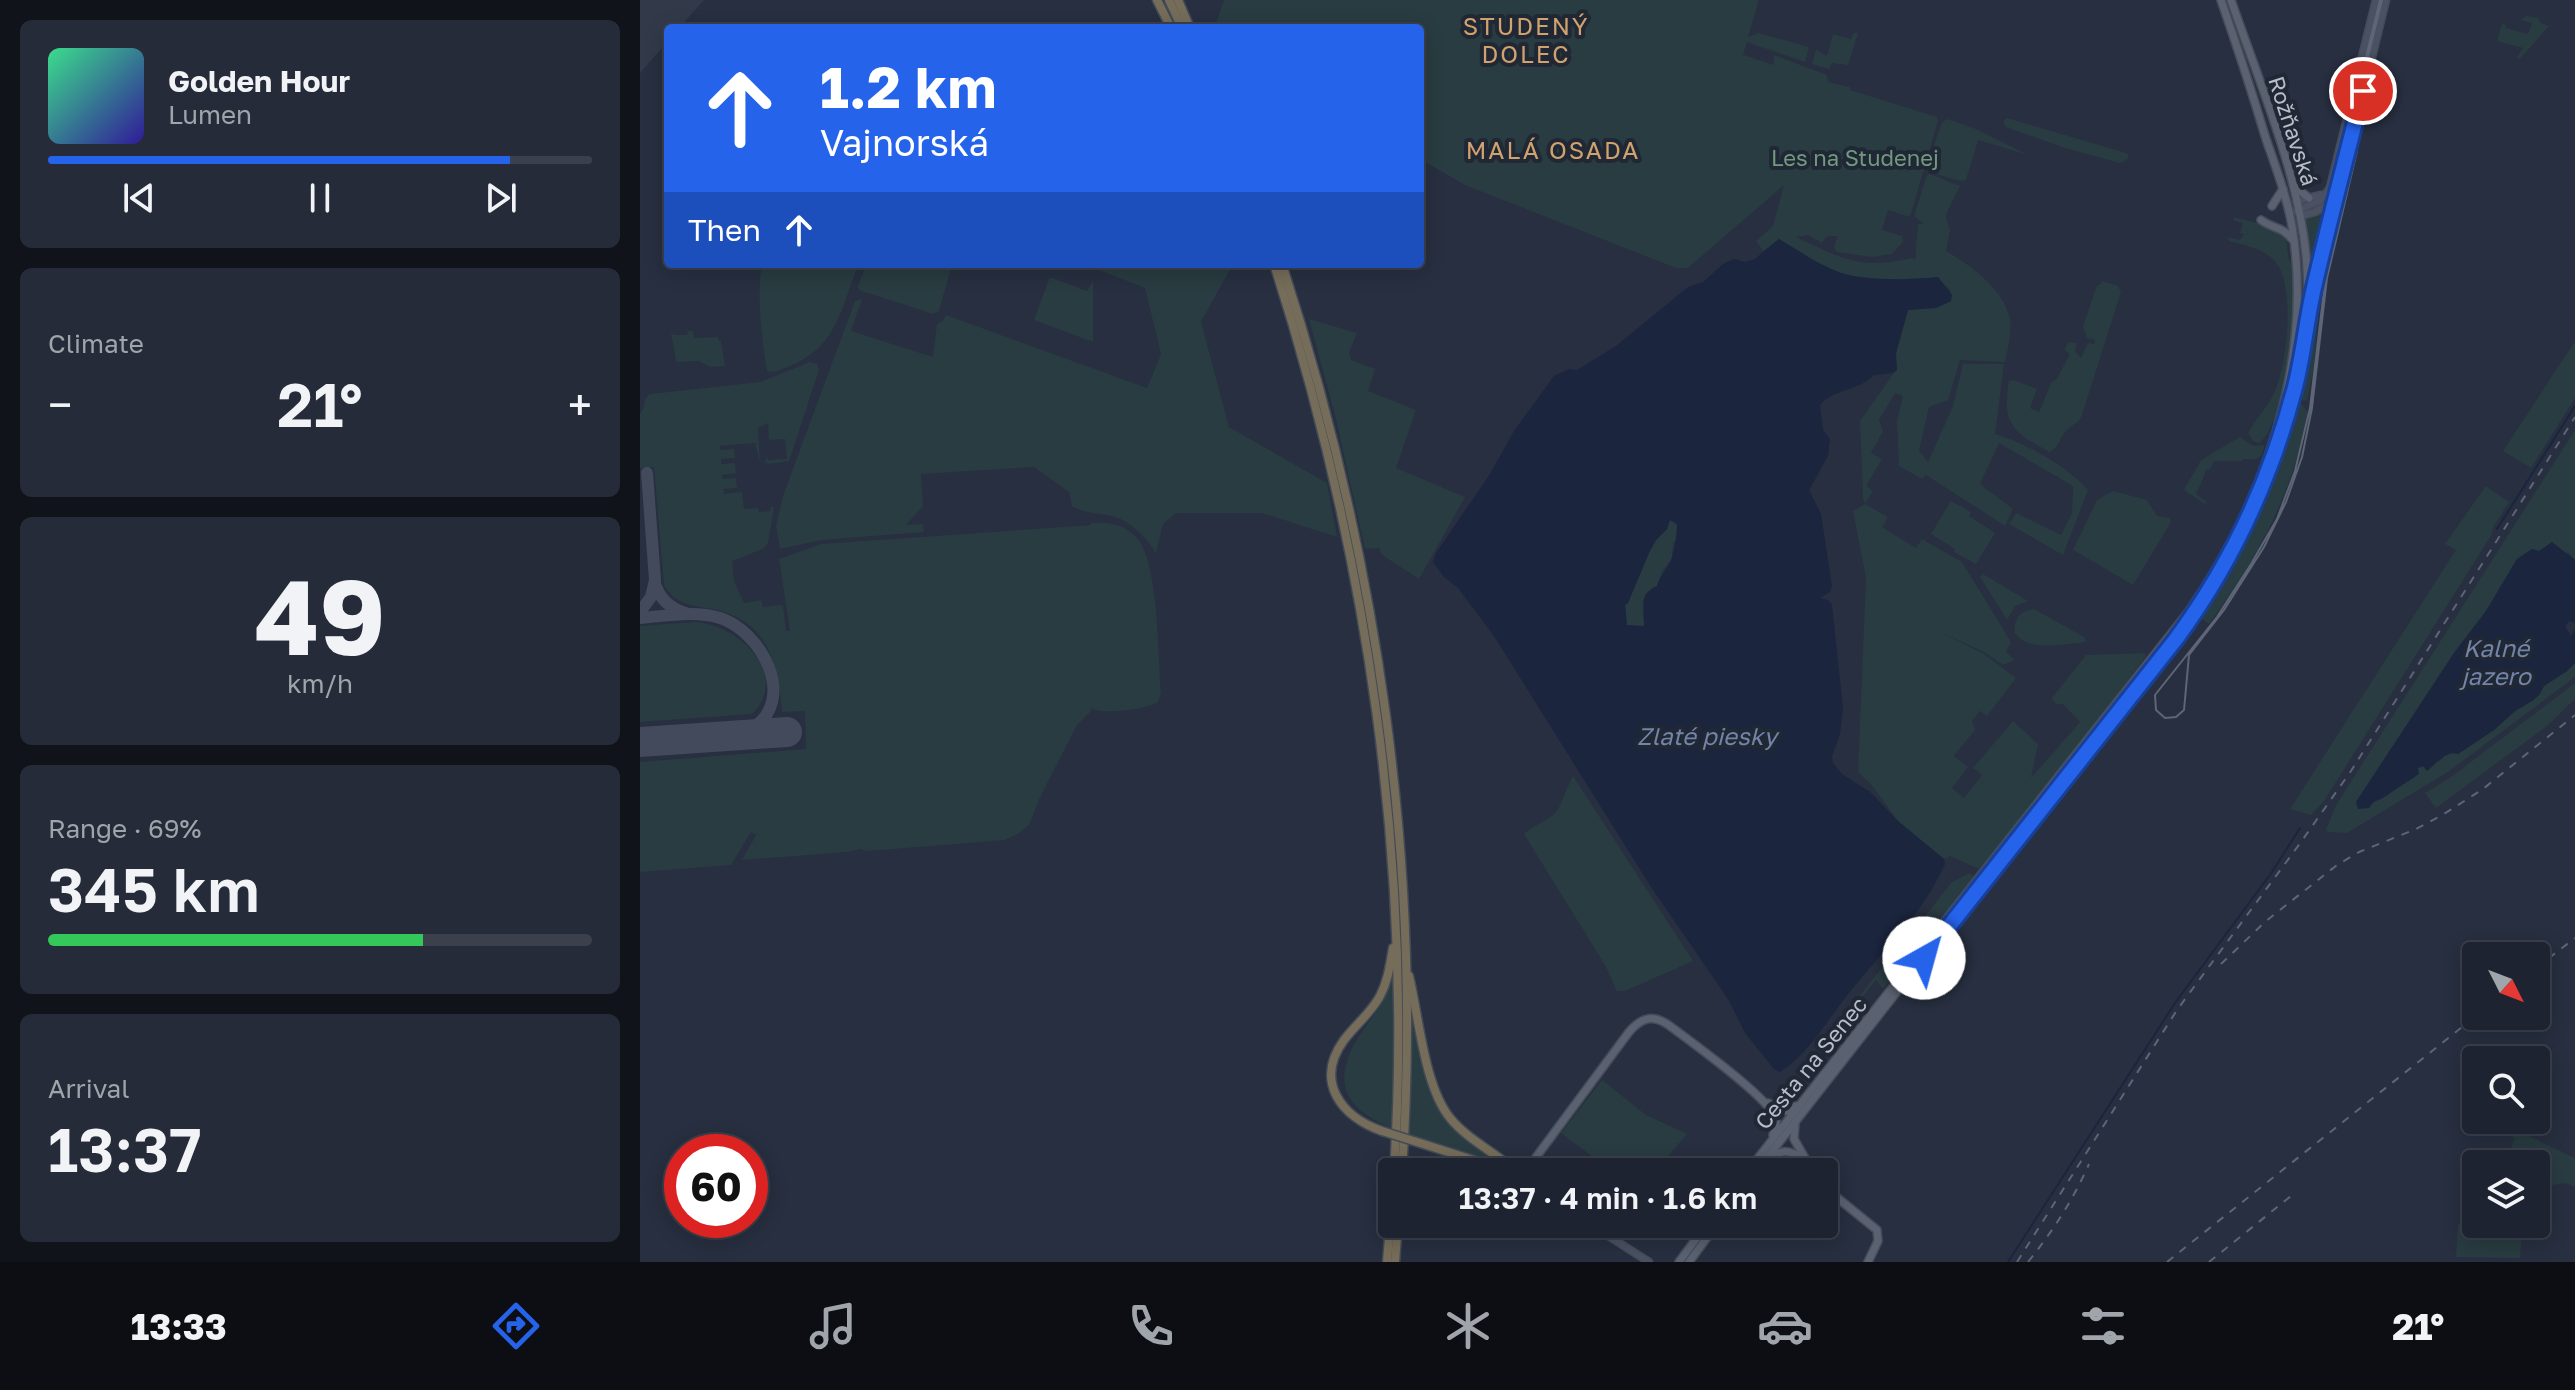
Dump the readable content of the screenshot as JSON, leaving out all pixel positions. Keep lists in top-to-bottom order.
{
  "streets": {
    "main road": ["Rožňavská", "Cesta na Senec"]
  },
  "crossings": [
    ["Rožňavská", "Cesta na Senec"]
  ],
  "districts": ["STUDENÝ DOLEC", "MALÁ OSADA"],
  "water": ["Kalné jazero", "Zlaté piesky"],
  "parks": ["Les na Studenej"],
  "north": "bottom right",
  "page": {
    "turn": ["1.2 km", "Vajnorská"],
    "song": ["Golden Hour", "Lumen"],
    "then": "Then",
    "tile": [
      "Climate",
      ["49", "km/h"],
      ["Range · 69%", "345 km"],
      ["Arrival", "13:37"]
    ],
    "heat": ["−", "21°", "+"],
    "limit": "60",
    "trip": "13:37 · 4 min · 1.6 km",
    "tabs": ["13:33", "21°"]
  }
}
